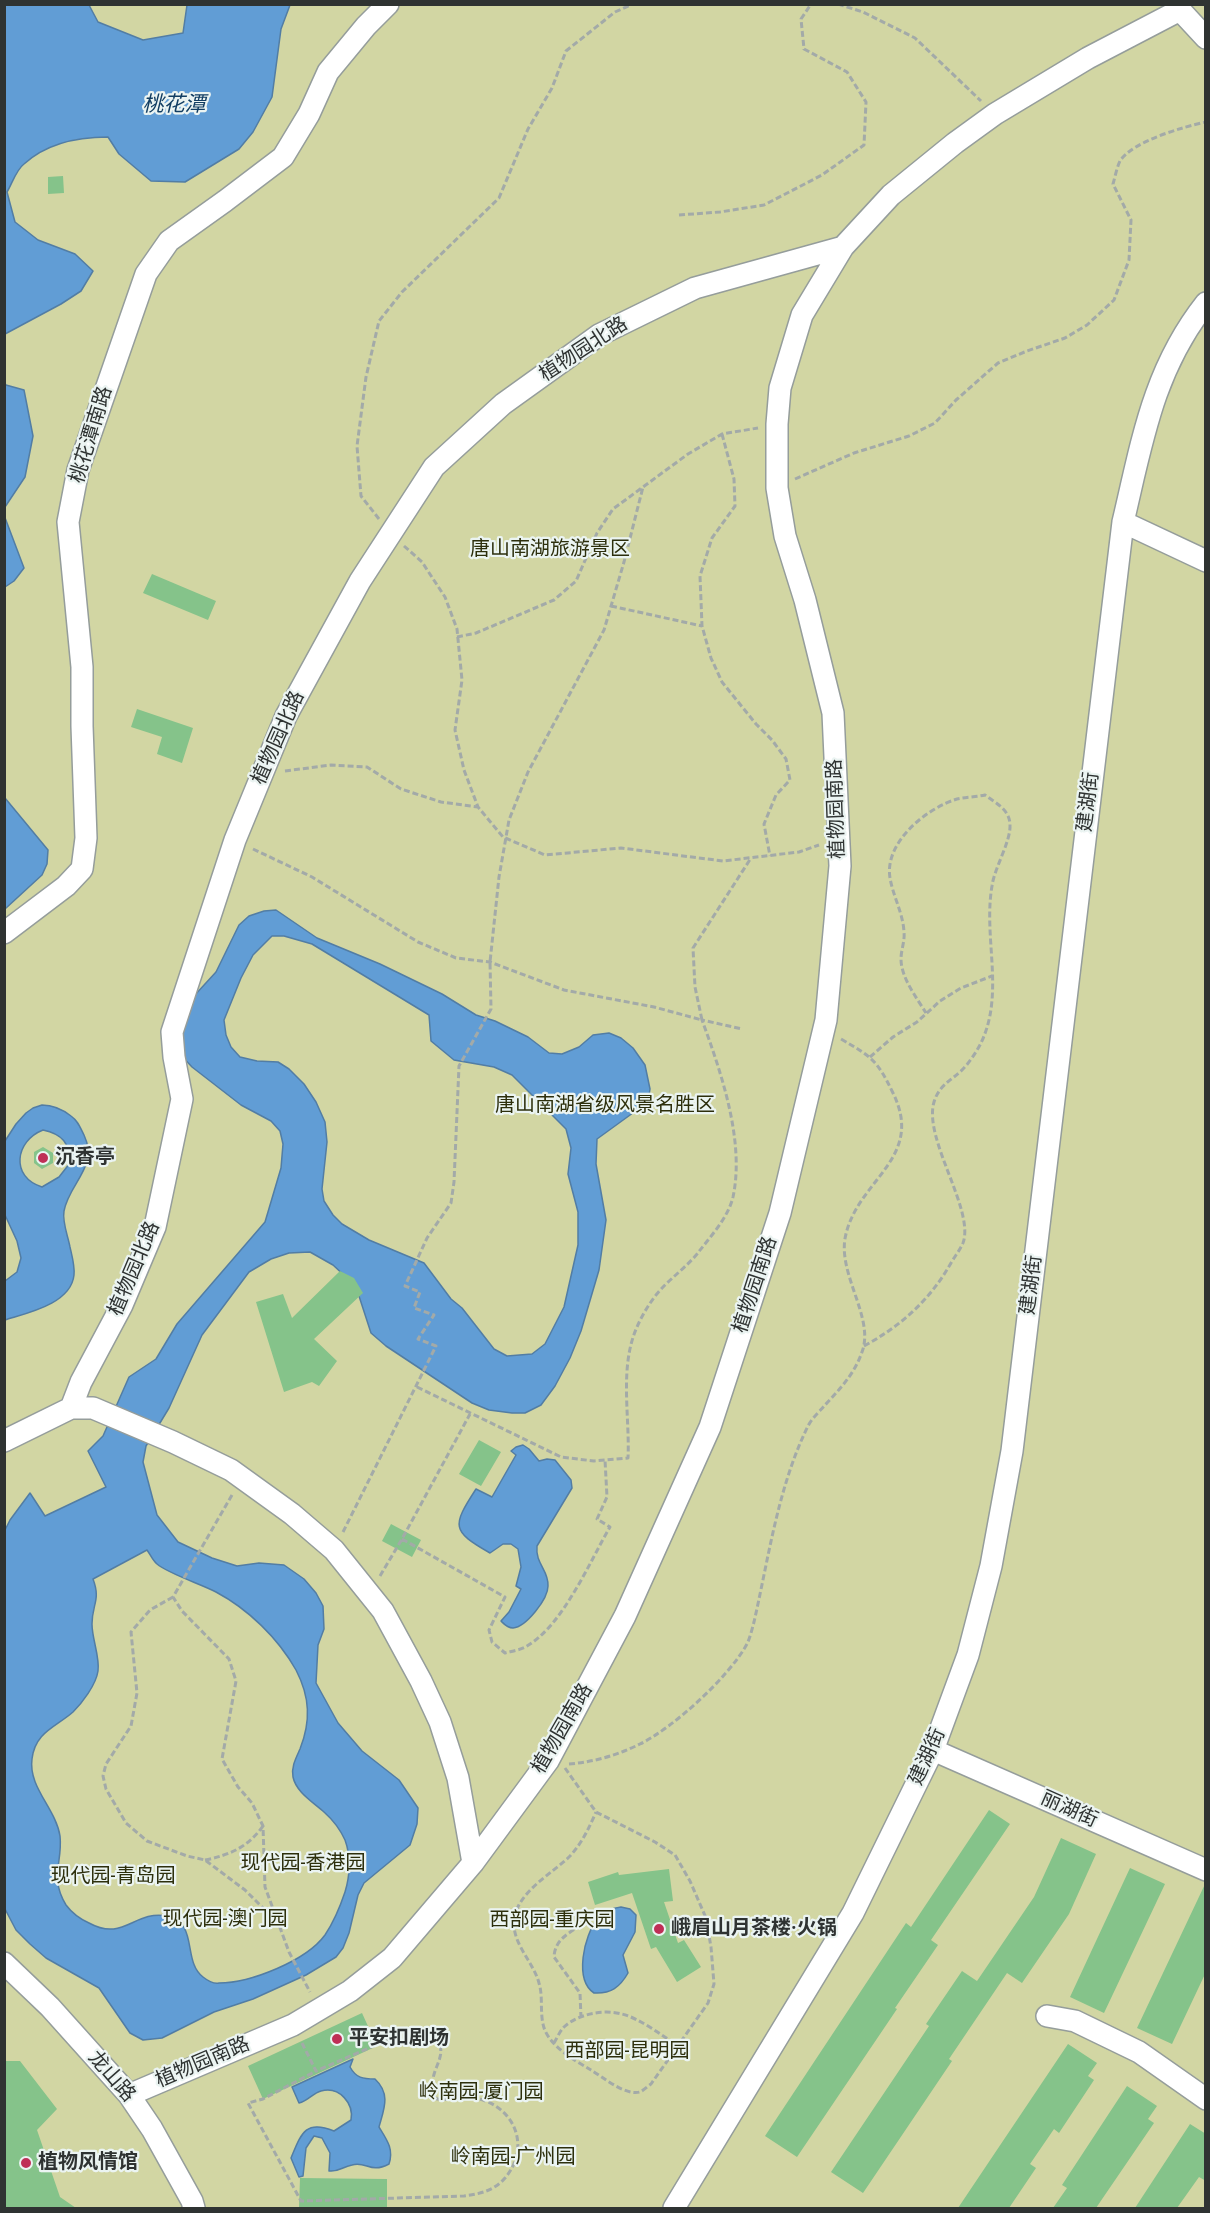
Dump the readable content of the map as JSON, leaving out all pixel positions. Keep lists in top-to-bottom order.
{
  "streets": {
    "street": [
      "植物园北路",
      "桃花潭南路",
      "建湖街",
      "植物园南路",
      "丽湖街",
      "龙山路"
    ]
  },
  "crossings": [
    ["植物园北路", "植物园南路"],
    ["建湖街", "丽湖街"],
    ["植物园南路", "龙山路"]
  ],
  "water": ["桃花潭"],
  "parks": [
    "唐山南湖旅游景区",
    "唐山南湖省级风景名胜区",
    "现代园-香港园",
    "现代园-青岛园",
    "现代园-澳门园",
    "西部园-重庆园",
    "西部园-昆明园",
    "岭南园-厦门园",
    "岭南园-广州园"
  ],
  "places": [
    "沉香亭",
    "峨眉山月茶楼·火锅",
    "平安扣剧场",
    "植物风情馆"
  ]
}
